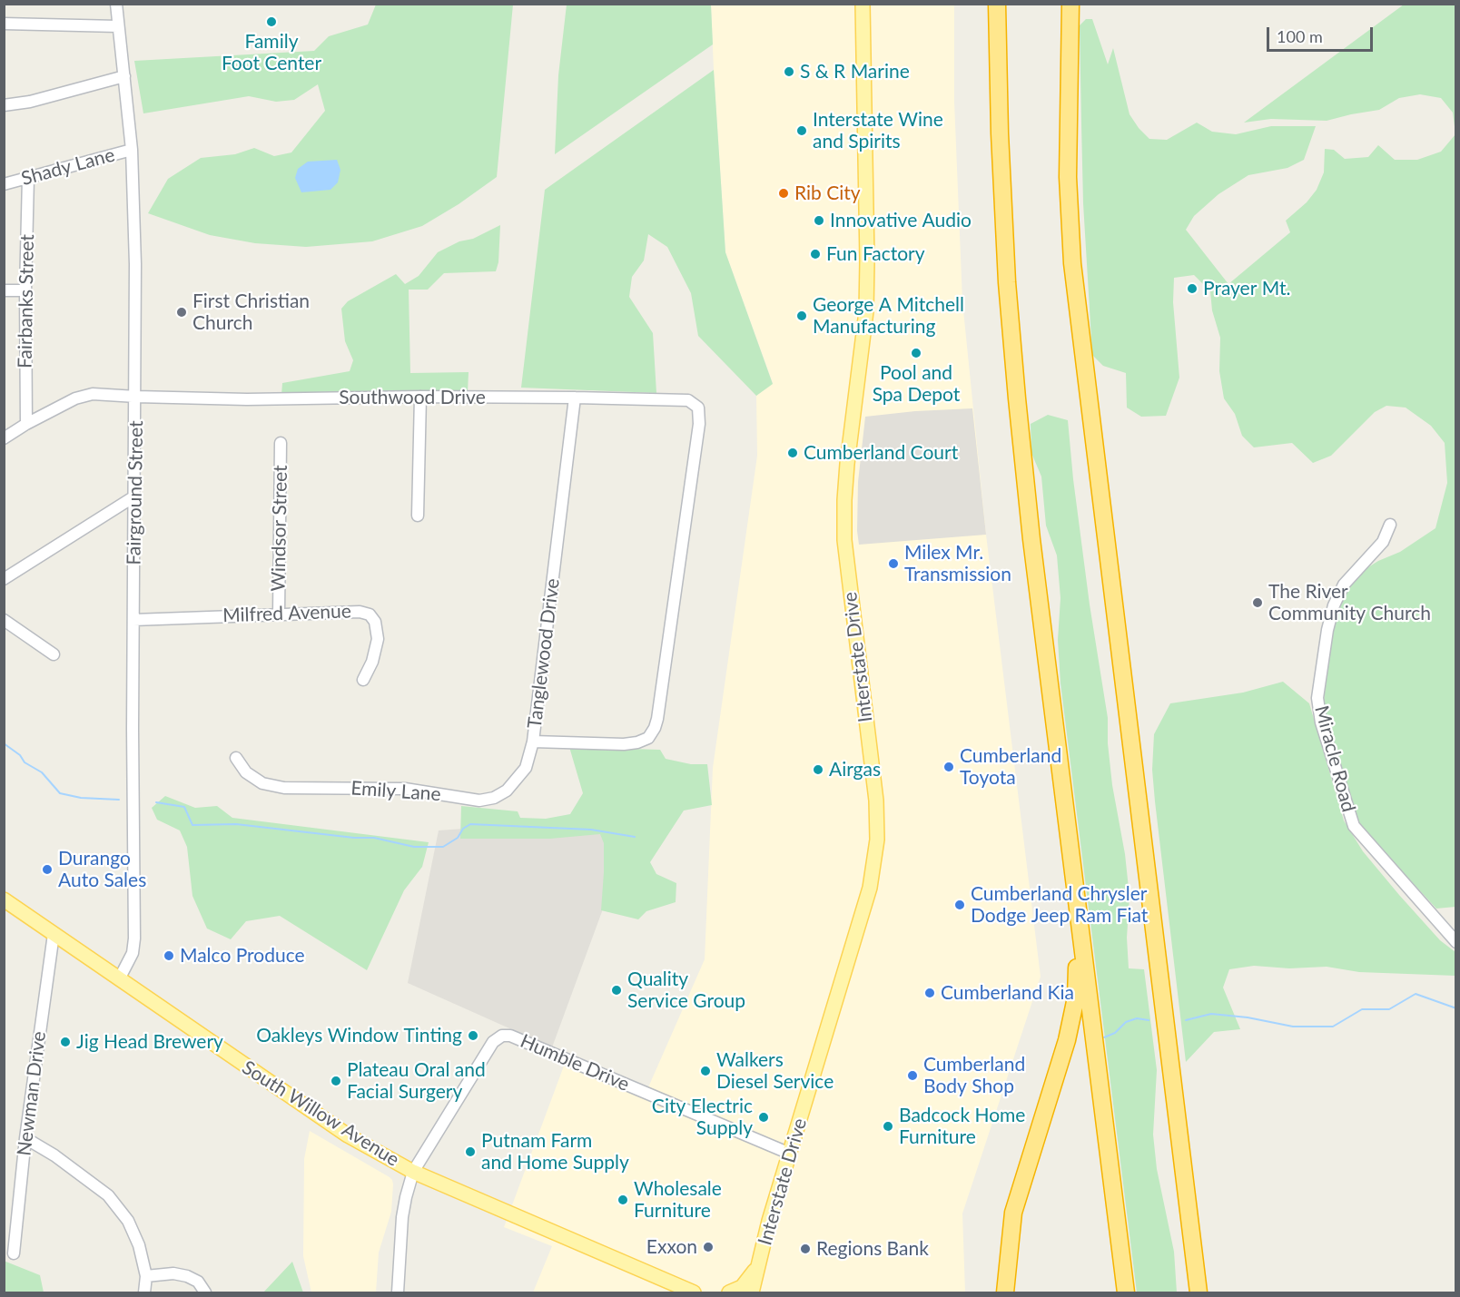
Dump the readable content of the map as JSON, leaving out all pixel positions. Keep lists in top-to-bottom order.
{
  "streets": {
    "main road": ["Interstate Drive", "South Willow Avenue"],
    "street": [
      "Shady Lane",
      "Fairbanks Street",
      "Southwood Drive",
      "Fairground Street",
      "Windsor Street",
      "Milfred Avenue",
      "Tanglewood Drive",
      "Miracle Road",
      "Emily Lane",
      "Humble Drive",
      "Newman Drive"
    ]
  },
  "crossings": [
    ["Shady Lane", "Fairbanks Street"],
    ["Shady Lane", "Fairground Street"],
    ["Fairbanks Street", "Southwood Drive"],
    ["Southwood Drive", "Fairground Street"],
    ["Southwood Drive", "Tanglewood Drive"],
    ["Fairground Street", "Milfred Avenue"],
    ["Fairground Street", "South Willow Avenue"],
    ["Windsor Street", "Milfred Avenue"],
    ["Tanglewood Drive", "Emily Lane"],
    ["Interstate Drive", "Humble Drive"],
    ["Humble Drive", "South Willow Avenue"],
    ["Newman Drive", "South Willow Avenue"]
  ],
  "places": [
    "Family Foot Center",
    "S & R Marine",
    "Interstate Wine and Spirits",
    "Rib City",
    "Innovative Audio",
    "Fun Factory",
    "Prayer Mt.",
    "First Christian Church",
    "George A Mitchell Manufacturing",
    "Pool and Spa Depot",
    "Cumberland Court",
    "Milex Mr. Transmission",
    "The River Community Church",
    "Cumberland Toyota",
    "Airgas",
    "Durango Auto Sales",
    "Cumberland Chrysler Dodge Jeep Ram Fiat",
    "Malco Produce",
    "Quality Service Group",
    "Cumberland Kia",
    "Oakleys Window Tinting",
    "Jig Head Brewery",
    "Walkers Diesel Service",
    "Cumberland Body Shop",
    "Plateau Oral and Facial Surgery",
    "City Electric Supply",
    "Badcock Home Furniture",
    "Putnam Farm and Home Supply",
    "Wholesale Furniture",
    "Exxon",
    "Regions Bank"
  ],
  "scale_bar": "100 m"
}
